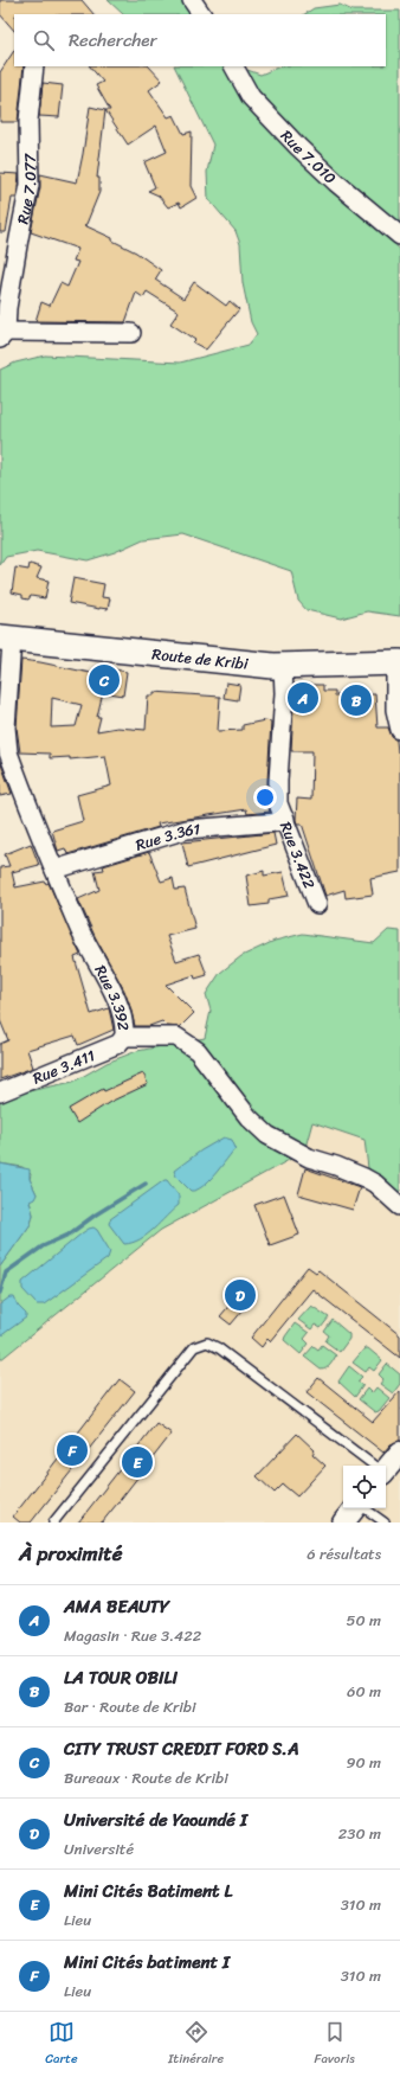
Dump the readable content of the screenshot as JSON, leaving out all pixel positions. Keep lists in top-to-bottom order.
{
  "streets": {
    "main road": ["Route de Kribi"],
    "street": [
      "Rue 7.010",
      "Rue 7.077",
      "Rue 3.361",
      "Rue 3.422",
      "Rue 3.392",
      "Rue 3.411"
    ]
  },
  "crossings": [
    ["Route de Kribi", "Rue 3.422"],
    ["Route de Kribi", "Rue 3.392"],
    ["Rue 3.361", "Rue 3.422"],
    ["Rue 3.361", "Rue 3.392"],
    ["Rue 3.392", "Rue 3.411"]
  ],
  "page": {
    "search": "Rechercher",
    "pins": [
      "C",
      "A",
      "B",
      "D",
      "F",
      "E"
    ],
    "heading": ["À proximité", "6 résultats"],
    "list": [
      {
        "mark": "A",
        "name": "AMA BEAUTY",
        "note": "Magasin · Rue 3.422",
        "value": "50 m"
      },
      {
        "mark": "B",
        "name": "LA TOUR OBILI",
        "note": "Bar · Route de Kribi",
        "value": "60 m"
      },
      {
        "mark": "C",
        "name": "CITY TRUST CREDIT FORD S.A",
        "note": "Bureaux · Route de Kribi",
        "value": "90 m"
      },
      {
        "mark": "D",
        "name": "Université de Yaoundé I",
        "note": "Université",
        "value": "230 m"
      },
      {
        "mark": "E",
        "name": "Mini Cités Batiment L",
        "note": "Lieu",
        "value": "310 m"
      },
      {
        "mark": "F",
        "name": "Mini Cités batiment I",
        "note": "Lieu",
        "value": "310 m"
      }
    ],
    "nav": ["Carte", "Itinéraire", "Favoris"]
  }
}
